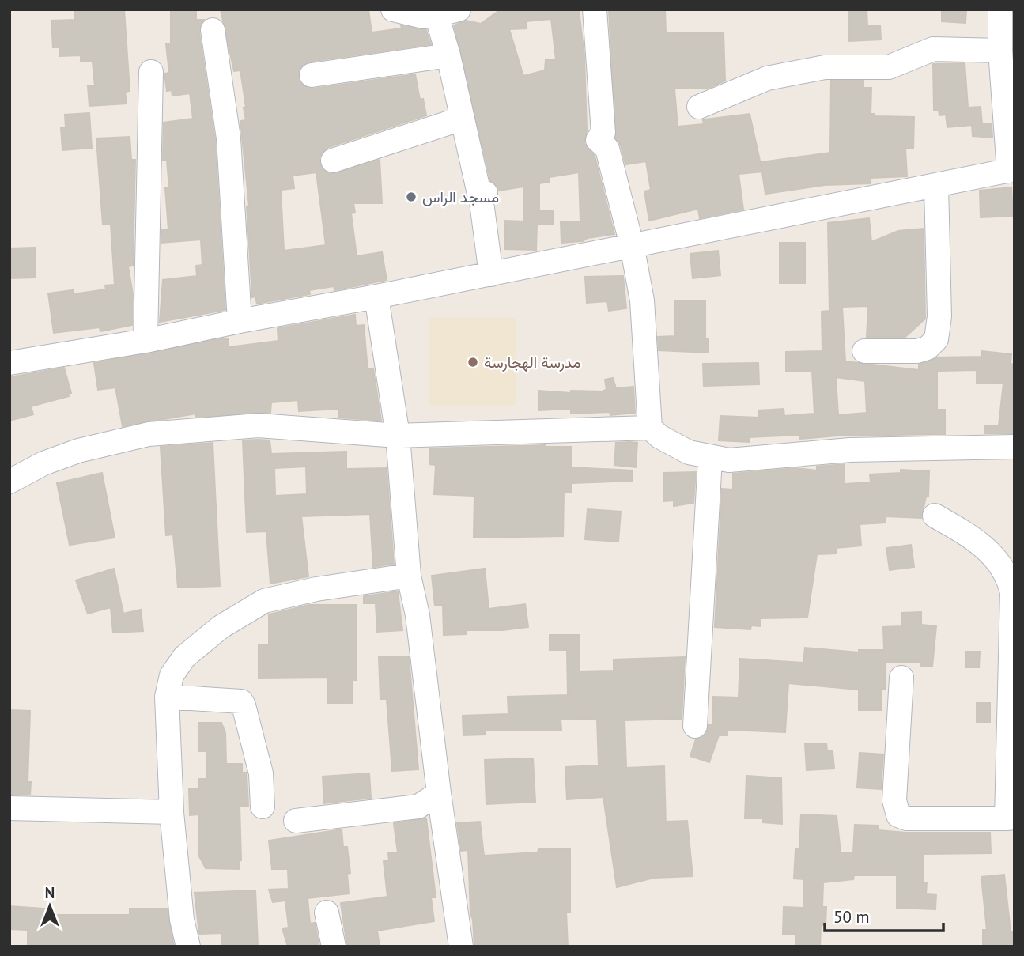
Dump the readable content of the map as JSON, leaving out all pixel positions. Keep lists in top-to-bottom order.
{
  "places": ["مسجد الراس", "مدرسة الهجارسة"],
  "scale_bar": "50 m",
  "north": "top"
}
